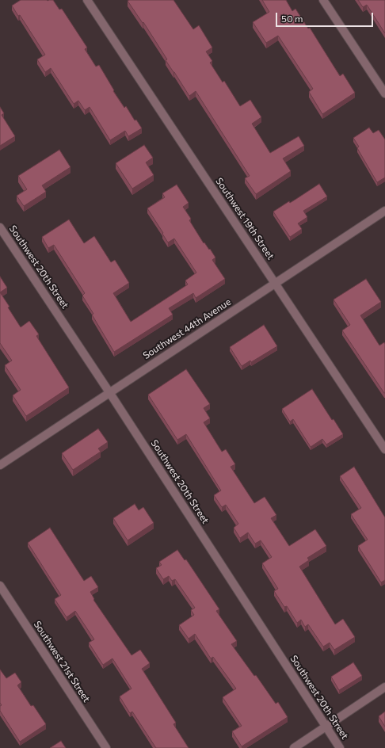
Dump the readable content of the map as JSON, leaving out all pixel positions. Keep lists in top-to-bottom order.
{
  "streets": {
    "street": [
      "Southwest 19th Street",
      "Southwest 20th Street",
      "Southwest 44th Avenue",
      "Southwest 21st Street"
    ]
  },
  "crossings": [
    ["Southwest 19th Street", "Southwest 44th Avenue"],
    ["Southwest 20th Street", "Southwest 44th Avenue"]
  ],
  "scale_bar": "50 m"
}
